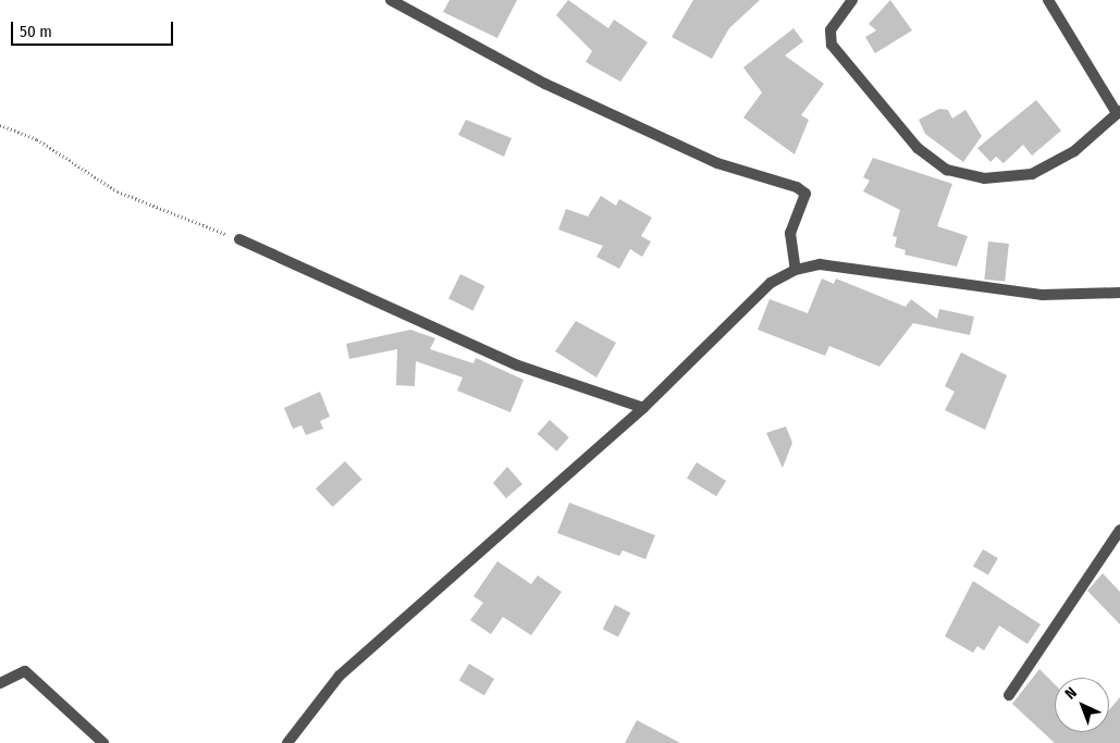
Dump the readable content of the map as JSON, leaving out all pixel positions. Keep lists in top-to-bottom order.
{
  "scale_bar": "50 m",
  "north": "top left"
}
